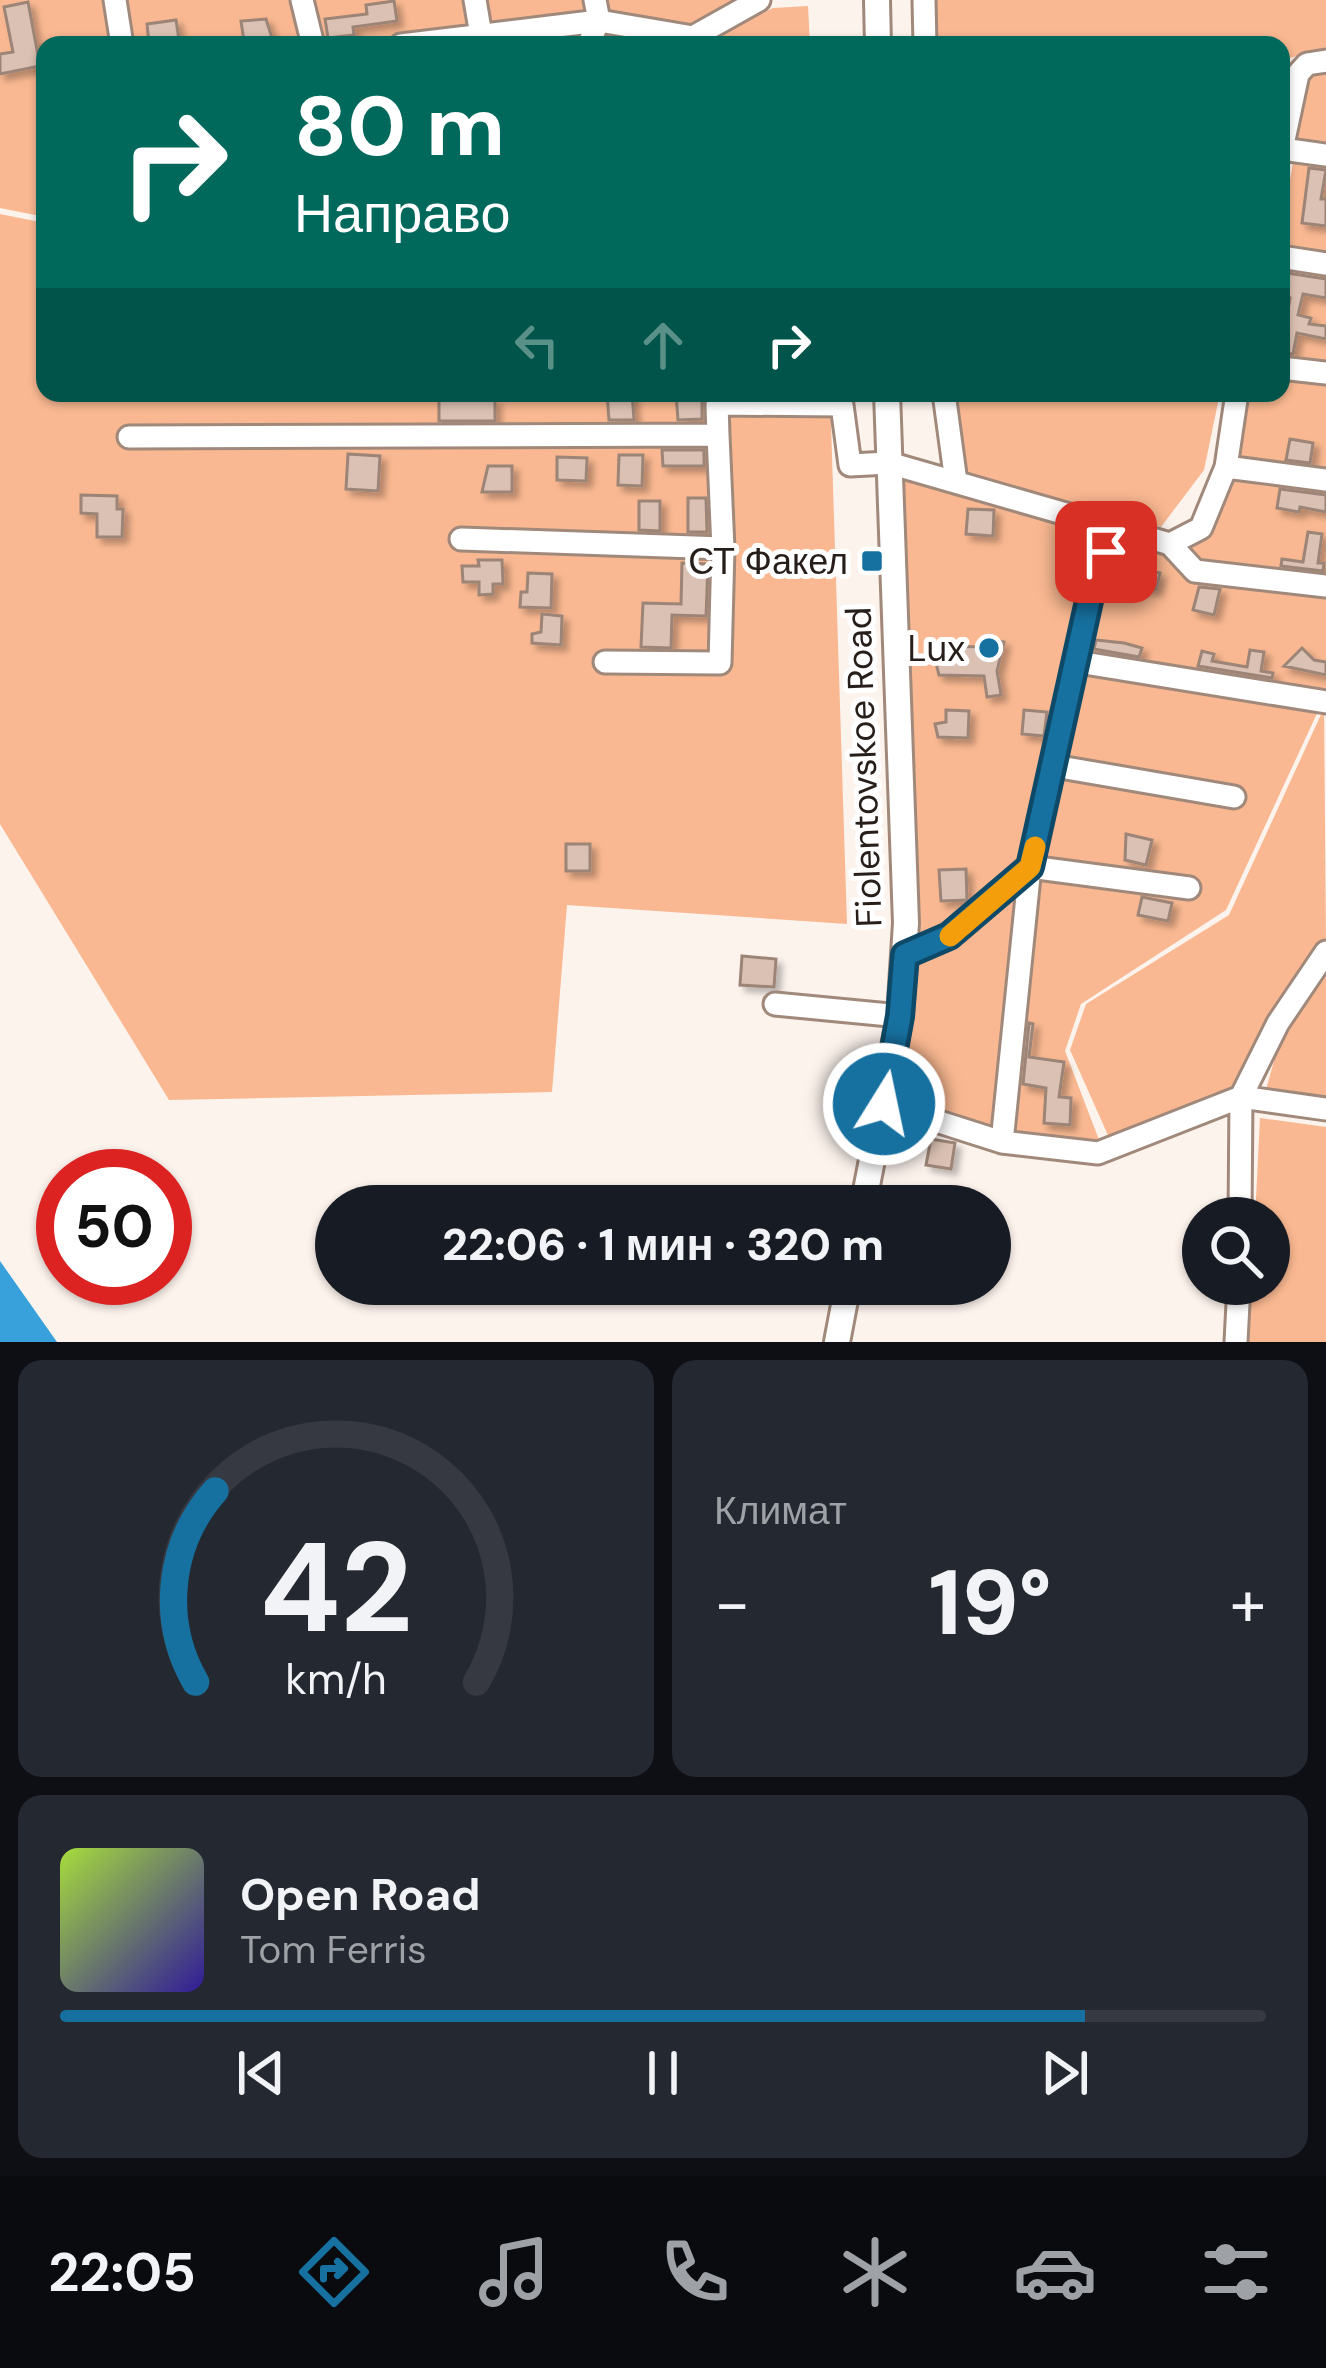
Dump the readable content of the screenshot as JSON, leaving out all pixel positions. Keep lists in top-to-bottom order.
{
  "streets": {
    "main road": ["Fiolentovskoe Road"]
  },
  "places": {
    "transit": ["СТ Факел"],
    "other": ["Lux"]
  },
  "page": {
    "turn": ["80 m", "Направо"],
    "limit": "50",
    "trip": "22:06 · 1 мин · 320 m",
    "tile": "Климат",
    "heat": ["−", "19°", "+"],
    "song": ["Open Road", "Tom Ferris"],
    "tabs": "22:05",
    "gauge": ["42", "km/h"]
  }
}
